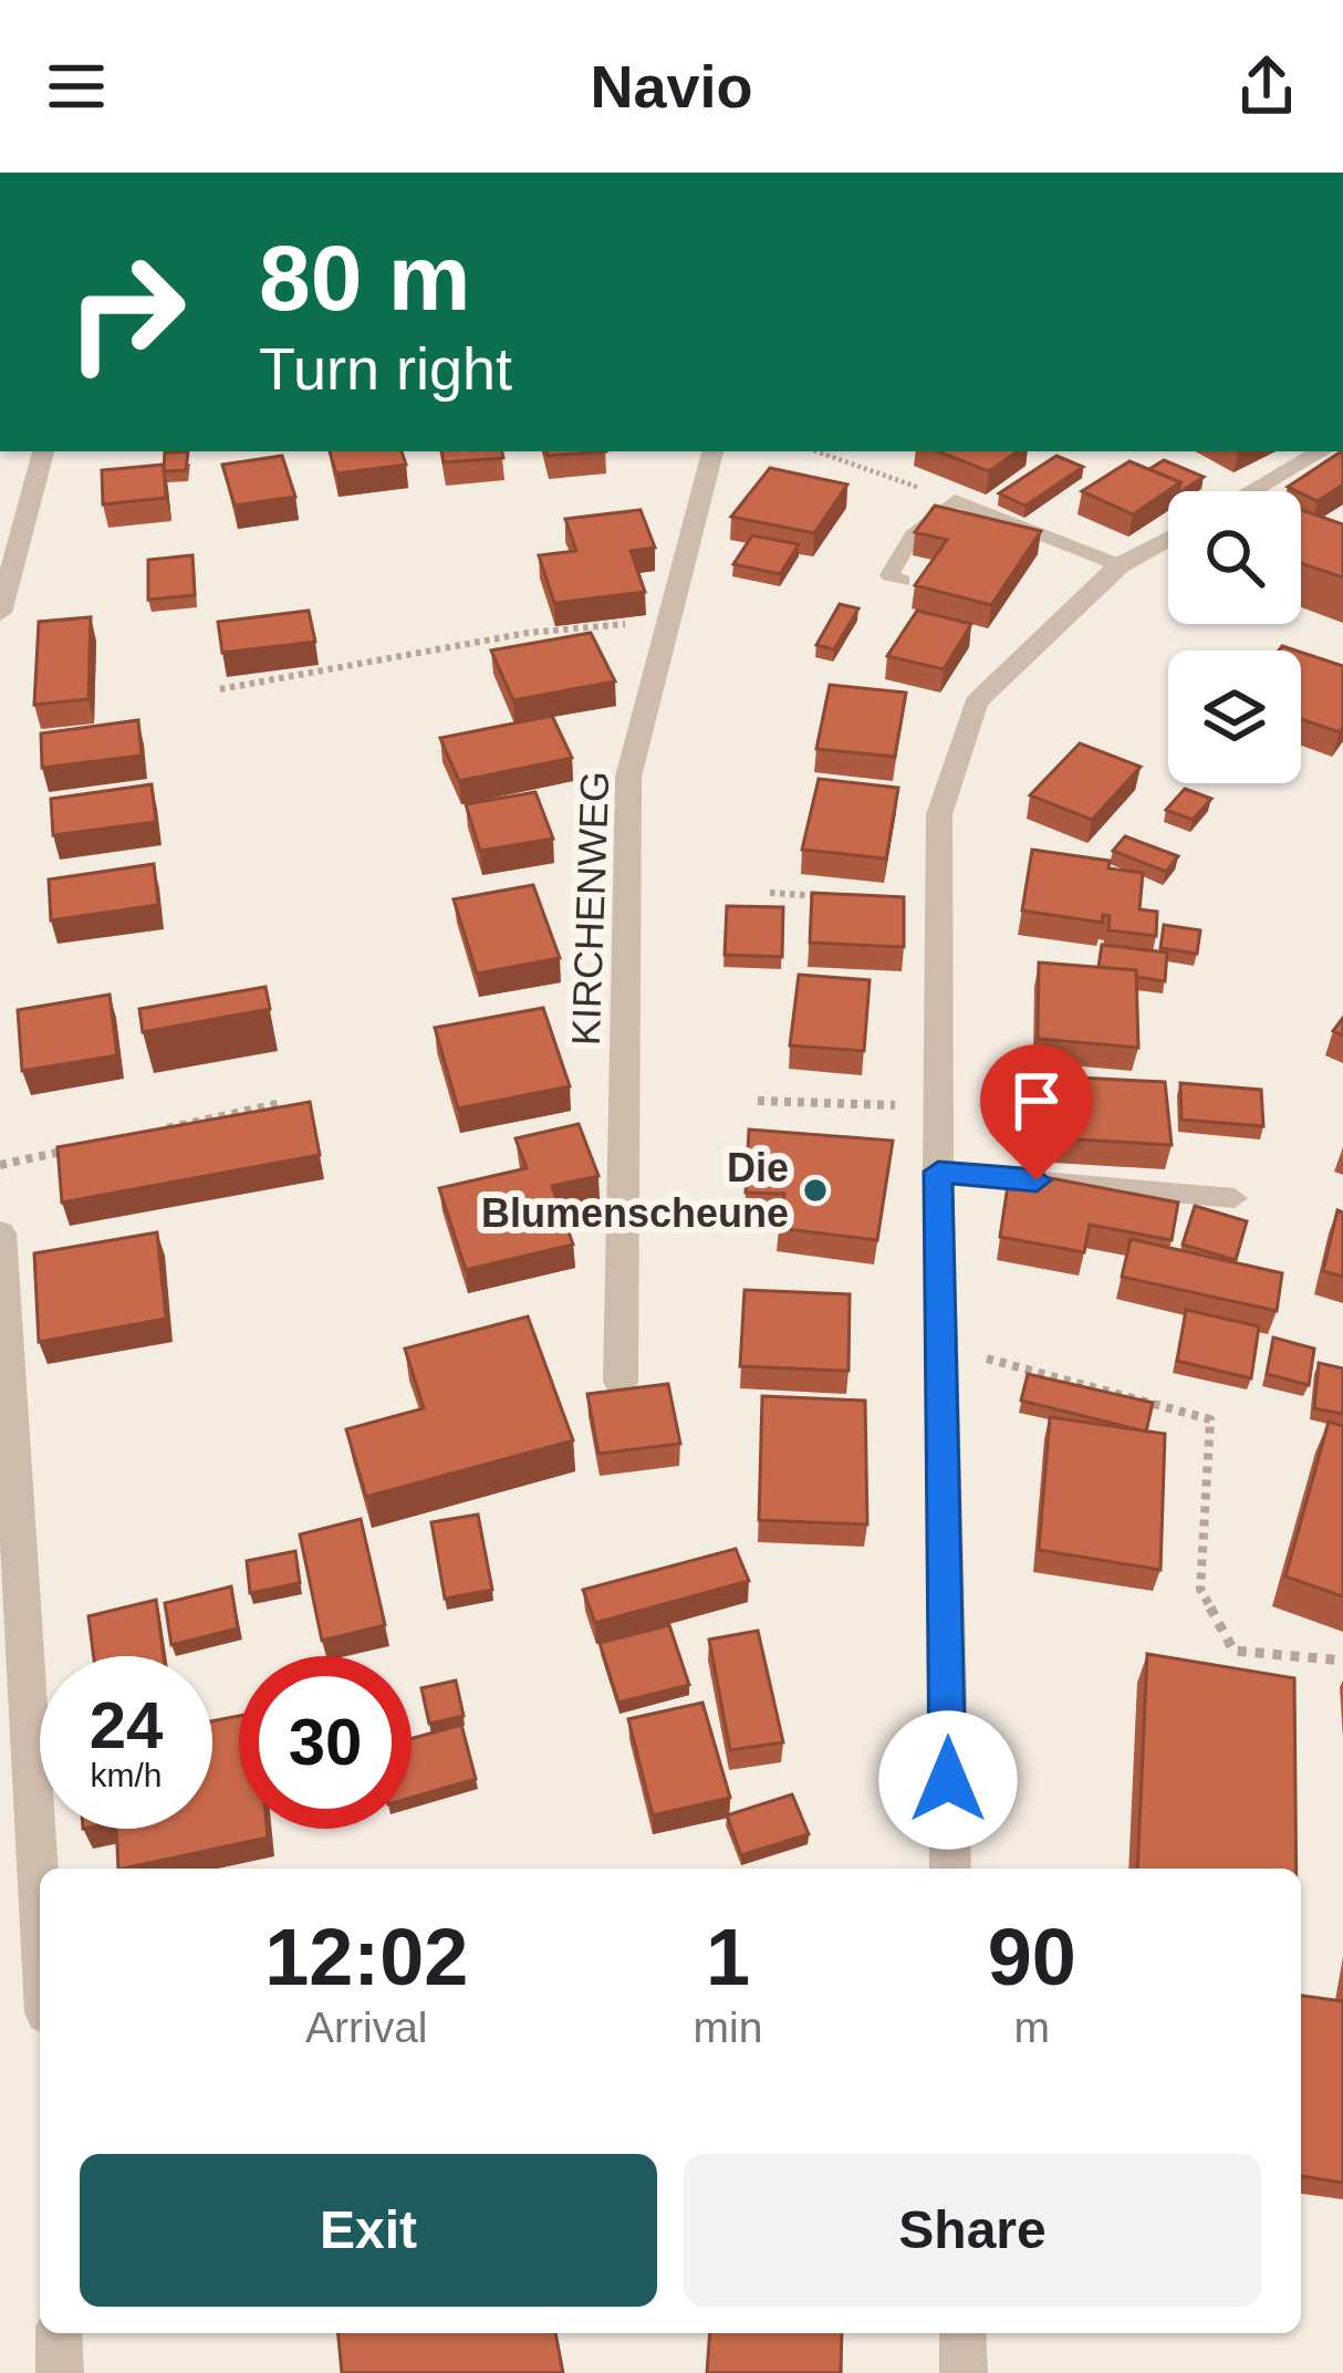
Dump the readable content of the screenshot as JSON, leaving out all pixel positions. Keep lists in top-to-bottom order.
{
  "streets": {
    "street": ["KIRCHENWEG"]
  },
  "places": ["Die Blumenscheune"],
  "page": {
    "header": "Navio",
    "turn": ["80 m", "Turn right"],
    "speed": "24 km/h",
    "limit": "30",
    "eta": [
      "12:02",
      "Arrival",
      "1",
      "min",
      "90",
      "m"
    ],
    "buttons": ["Exit", "Share"]
  }
}
